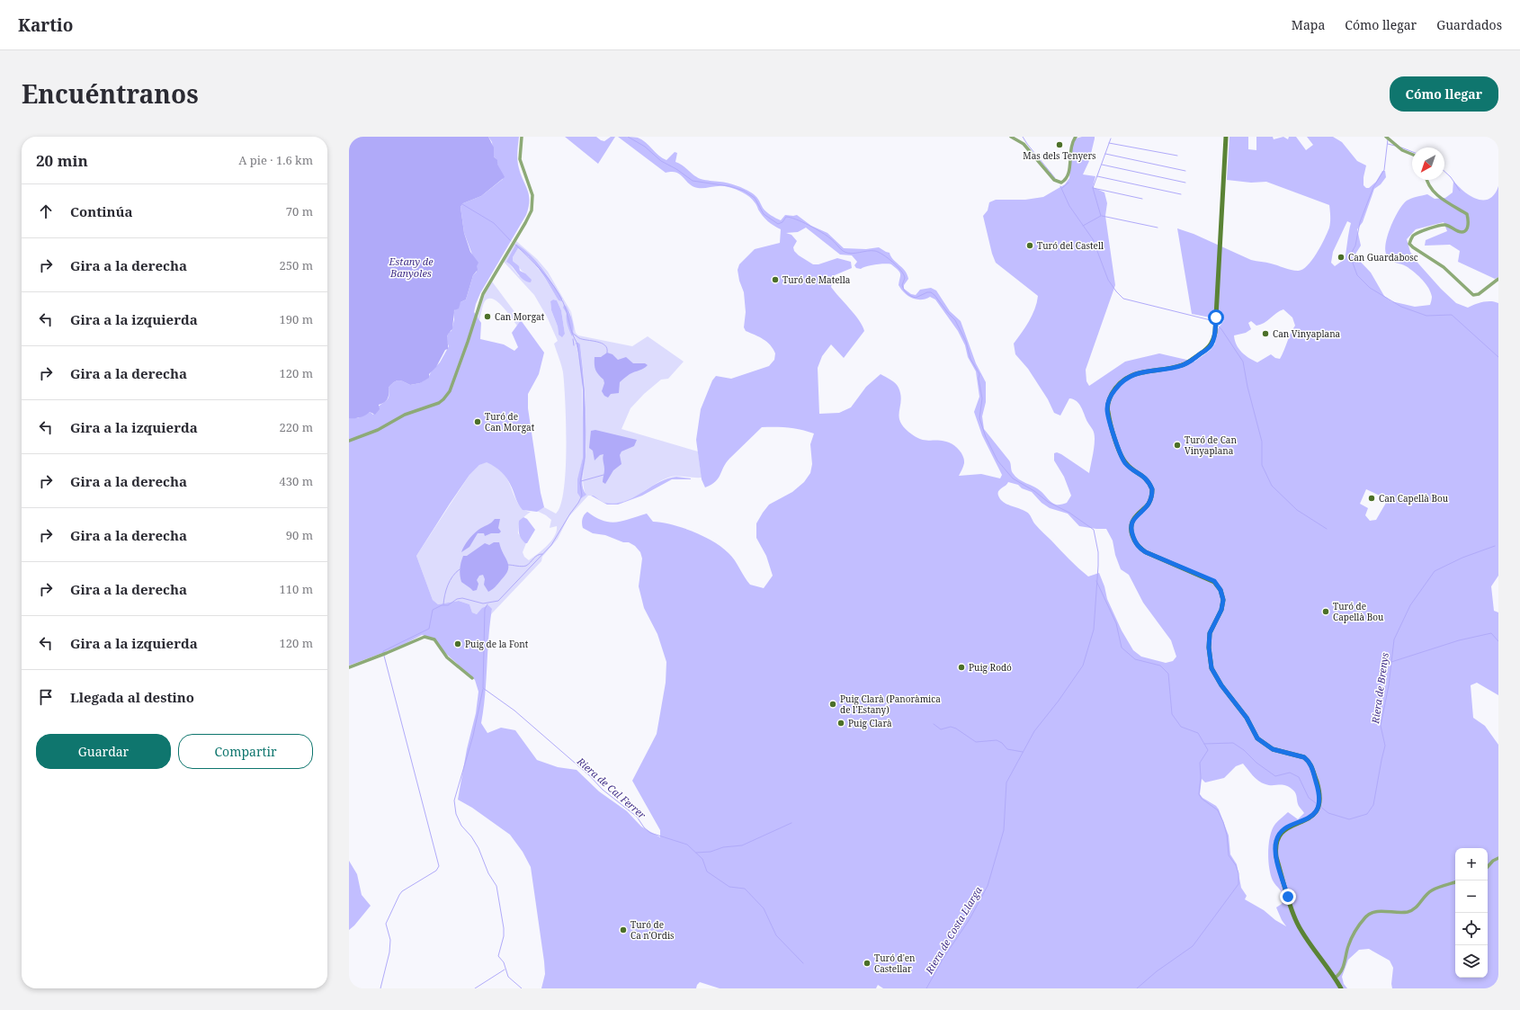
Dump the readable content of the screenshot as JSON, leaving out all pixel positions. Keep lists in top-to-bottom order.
{
  "water": [
    "Estany de Banyoles",
    "Riera de Brenys",
    "Riera de Cal Ferrer",
    "Riera de Costa Llarga"
  ],
  "places": [
    "Mas dels Tenyers",
    "Turó del Castell",
    "Can Guardabosc",
    "Turó de Matella",
    "Can Morgat",
    "Can Vinyaplana",
    "Turó de Can Morgat",
    "Turó de Can Vinyaplana",
    "Can Capellà Bou",
    "Turó de Capellà Bou",
    "Puig de la Font",
    "Puig Rodó",
    "Puig Clarà (Panoràmica de l'Estany)",
    "Puig Clarà",
    "Turó de Ca n'Ordis",
    "Turó d'en Castellar"
  ],
  "north": "bottom left",
  "page": {
    "header": "Kartio",
    "nav": ["Mapa", "Cómo llegar", "Guardados"],
    "title": "Encuéntranos",
    "buttons": [
      "Cómo llegar",
      ["Guardar", "Compartir"]
    ],
    "heading": ["20 min", "A pie · 1.6 km"],
    "list": [
      ["Continúa", "70 m"],
      ["Gira a la derecha", "250 m"],
      ["Gira a la izquierda", "190 m"],
      ["Gira a la derecha", "120 m"],
      ["Gira a la izquierda", "220 m"],
      ["Gira a la derecha", "430 m"],
      ["Gira a la derecha", "90 m"],
      ["Gira a la derecha", "110 m"],
      ["Gira a la izquierda", "120 m"],
      "Llegada al destino"
    ],
    "map_buttons": ["+", "−"]
  }
}
